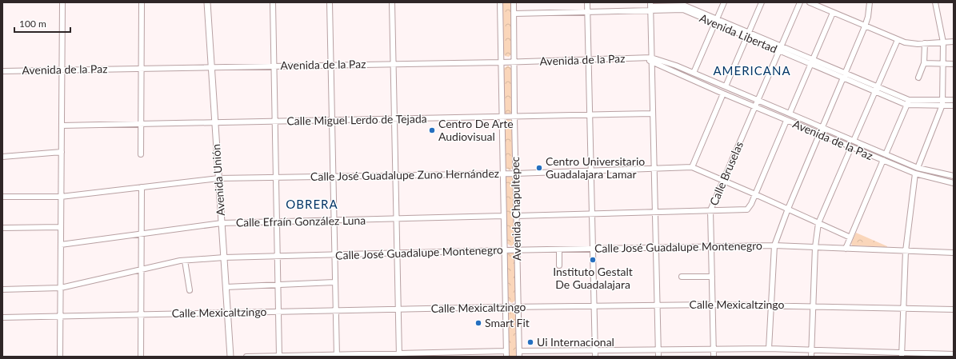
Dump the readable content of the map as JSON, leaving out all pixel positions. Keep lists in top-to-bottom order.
{
  "streets": {
    "main road": ["Avenida Unión"],
    "street": [
      "Avenida Libertad",
      "Avenida de la Paz",
      "Calle Miguel Lerdo de Tejada",
      "Calle Bruselas",
      "Calle José Guadalupe Zuno Hernández",
      "Avenida Chapultepec",
      "Calle Efraín González Luna",
      "Calle José Guadalupe Montenegro",
      "Calle Mexicaltzingo"
    ]
  },
  "crossings": [
    ["Avenida Libertad", "Calle Bruselas"],
    ["Avenida Libertad", "Avenida Chapultepec"],
    ["Avenida de la Paz", "Calle Bruselas"],
    ["Avenida de la Paz", "Avenida Unión"],
    ["Avenida de la Paz", "Avenida Chapultepec"],
    ["Calle Miguel Lerdo de Tejada", "Avenida Unión"],
    ["Calle Miguel Lerdo de Tejada", "Avenida Chapultepec"],
    ["Calle Bruselas", "Calle José Guadalupe Zuno Hernández"],
    ["Calle Bruselas", "Calle José Guadalupe Montenegro"],
    ["Calle Bruselas", "Calle Mexicaltzingo"],
    ["Calle José Guadalupe Zuno Hernández", "Avenida Unión"],
    ["Calle José Guadalupe Zuno Hernández", "Avenida Chapultepec"],
    ["Avenida Unión", "Calle Efraín González Luna"],
    ["Avenida Unión", "Calle José Guadalupe Montenegro"],
    ["Avenida Unión", "Calle Mexicaltzingo"],
    ["Avenida Chapultepec", "Calle Efraín González Luna"],
    ["Avenida Chapultepec", "Calle José Guadalupe Montenegro"],
    ["Avenida Chapultepec", "Calle Mexicaltzingo"]
  ],
  "districts": ["AMERICANA", "OBRERA"],
  "places": [
    "Centro De Arte Audiovisual",
    "Centro Universitario Guadalajara Lamar",
    "Instituto Gestalt De Guadalajara",
    "Smart Fit",
    "Ui Internacional"
  ],
  "scale_bar": "100 m"
}
